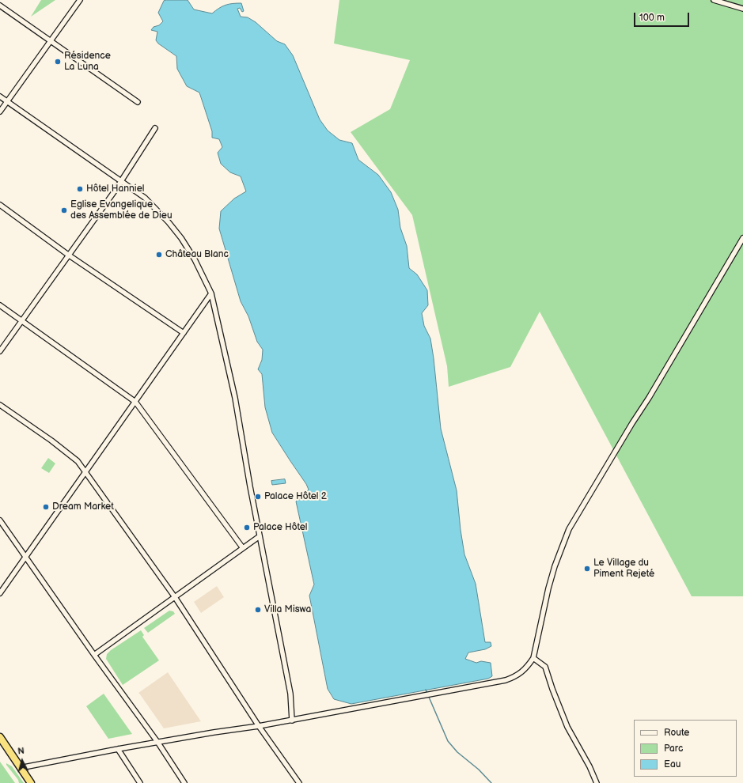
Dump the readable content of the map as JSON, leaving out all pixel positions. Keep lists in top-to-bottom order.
{
  "places": [
    "Résidence La Luna",
    "Hôtel Hanniel",
    "Eglise Evangelique des Assemblée de Dieu",
    "Château Blanc",
    "Palace Hôtel 2",
    "Dream Market",
    "Palace Hôtel",
    "Le Village du Piment Rejeté",
    "Villa Miswa"
  ],
  "legend": ["Route", "Parc", "Eau"],
  "scale_bar": "100 m",
  "north": "top"
}
